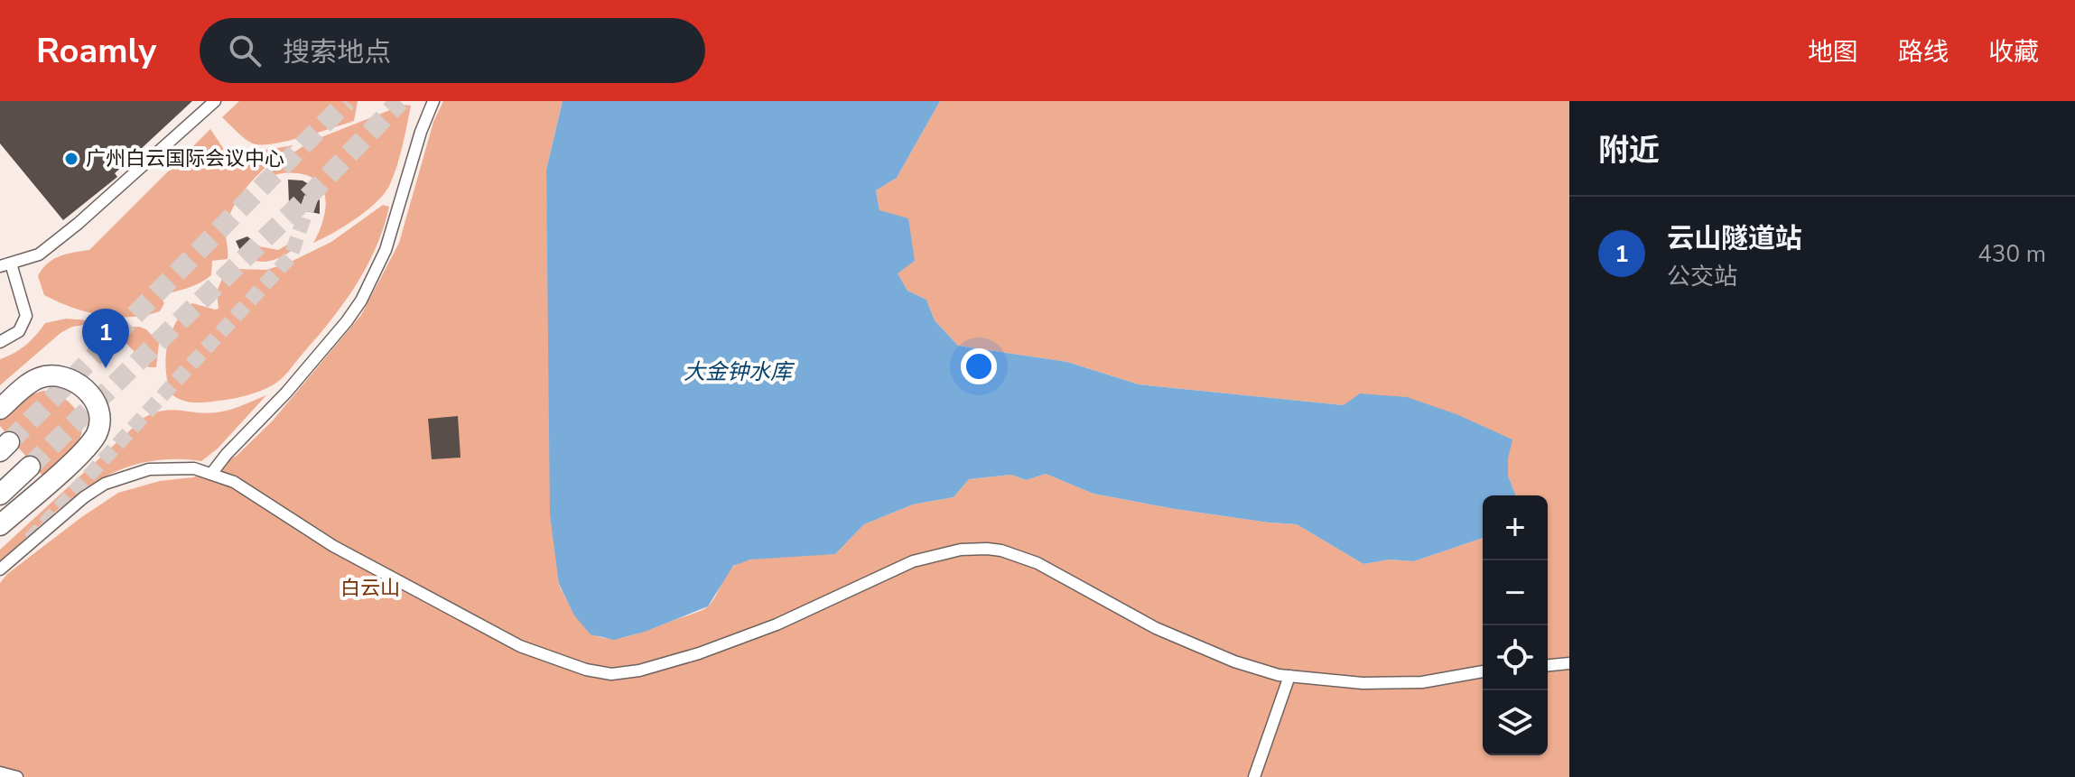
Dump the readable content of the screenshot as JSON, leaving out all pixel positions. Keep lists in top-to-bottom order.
{
  "water": ["大金钟水库"],
  "parks": ["白云山"],
  "places": ["广州白云国际会议中心"],
  "page": {
    "header": "Roamly",
    "search": "搜索地点",
    "nav": ["地图", "路线", "收藏"],
    "heading": "附近",
    "list": [
      {
        "mark": "1",
        "name": "云山隧道站",
        "note": "公交站",
        "value": "430 m"
      }
    ],
    "pins": "1",
    "map_buttons": ["+", "−"]
  }
}
